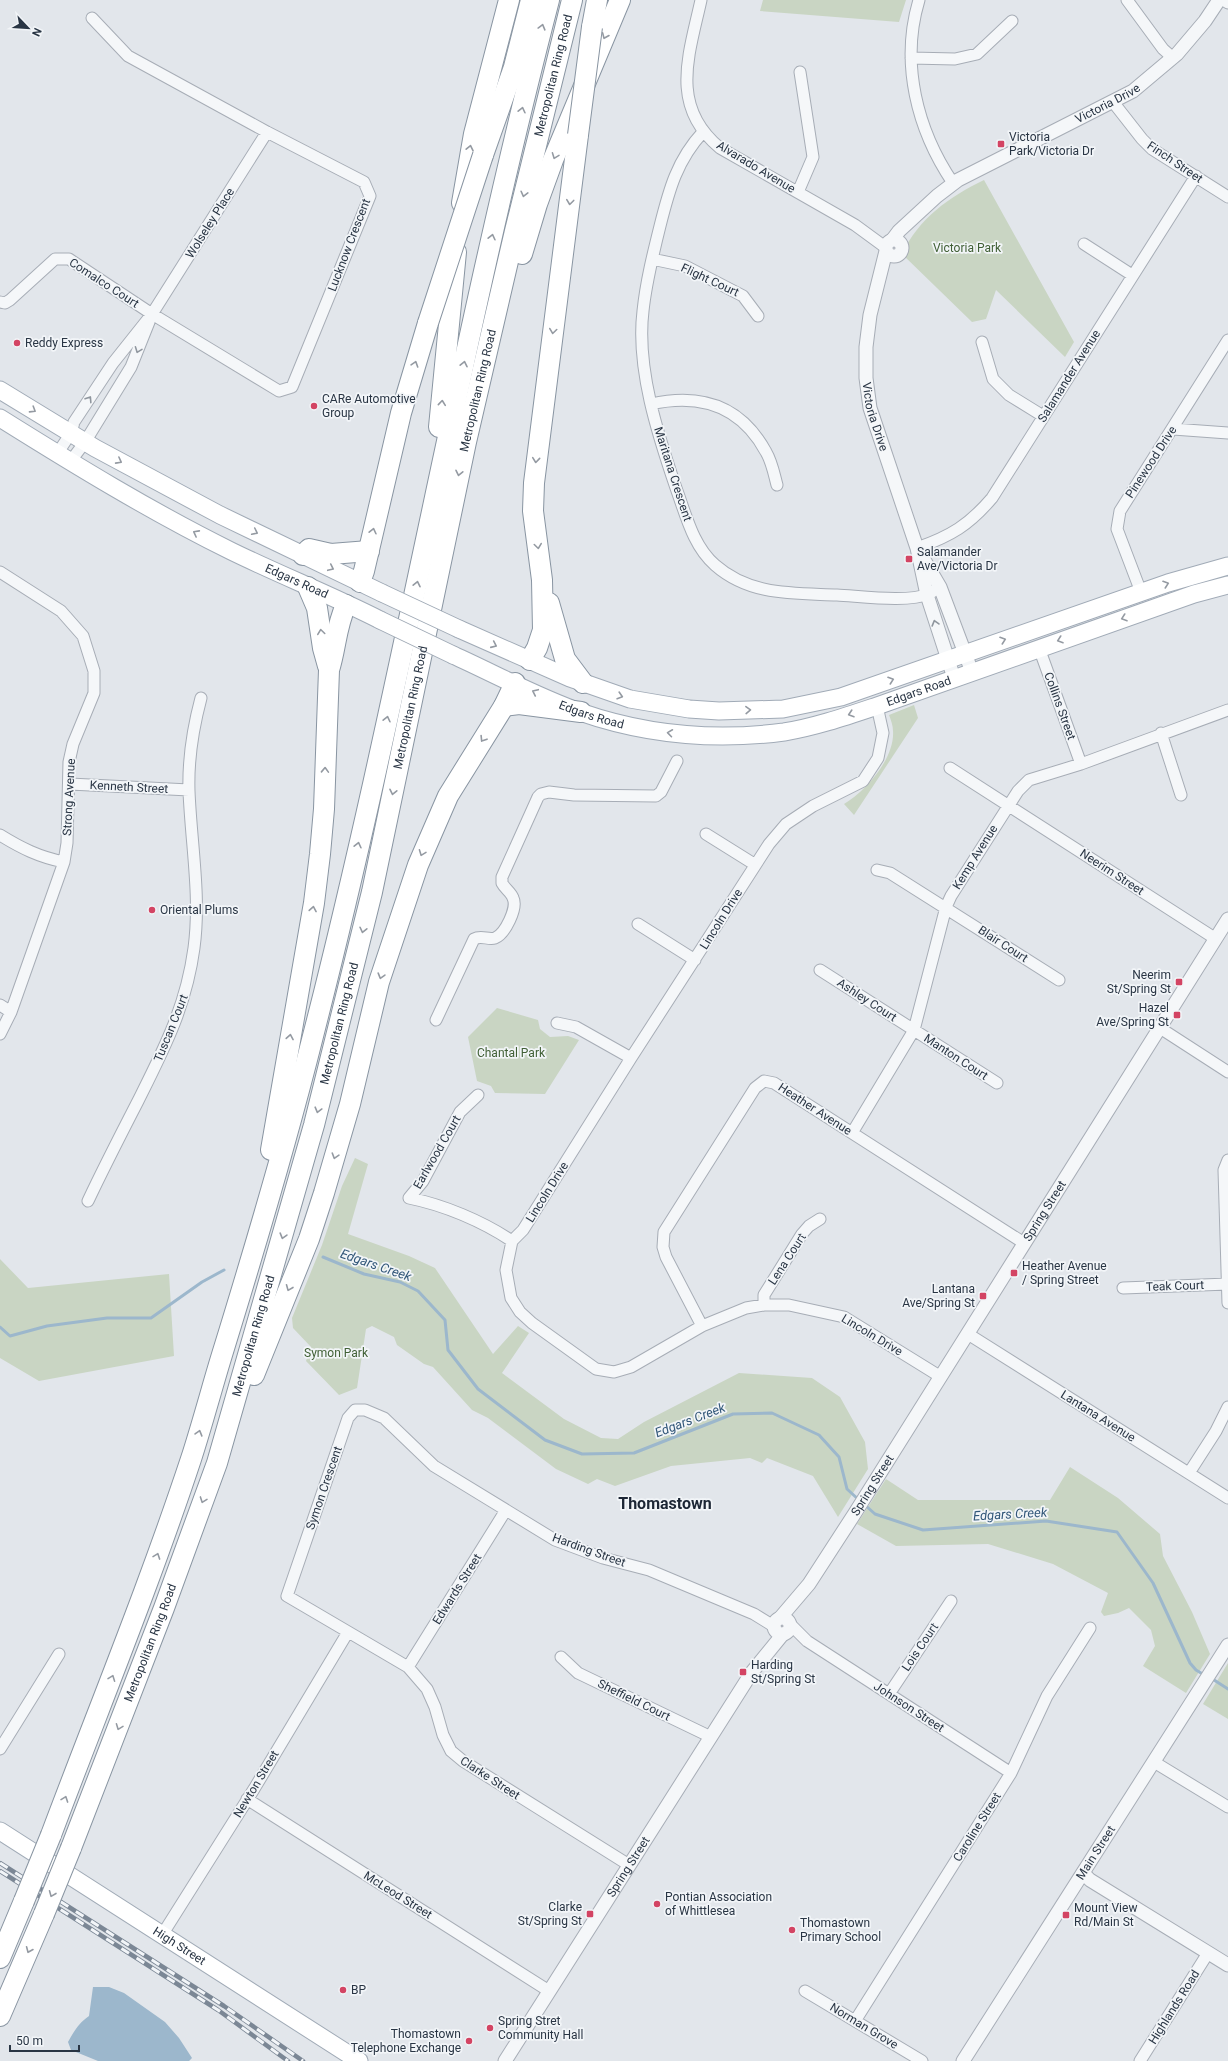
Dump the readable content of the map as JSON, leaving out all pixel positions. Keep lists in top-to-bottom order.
{
  "streets": {
    "highway": ["Metropolitan Ring Road"],
    "main road": ["Edgars Road", "High Street"],
    "street": [
      "Victoria Drive",
      "Finch Street",
      "Alvarado Avenue",
      "Wolseley Place",
      "Lucknow Crescent",
      "Flight Court",
      "Comalco Court",
      "Salamander Avenue",
      "Pinewood Drive",
      "Maritana Crescent",
      "Collins Street",
      "Kenneth Street",
      "Strong Avenue",
      "Kemp Avenue",
      "Neerim Street",
      "Lincoln Drive",
      "Blair Court",
      "Ashley Court",
      "Tuscan Court",
      "Manton Court",
      "Heather Avenue",
      "Earlwood Court",
      "Spring Street",
      "Lena Court",
      "Teak Court",
      "Lantana Avenue",
      "Symon Crescent",
      "Harding Street",
      "Edwards Street",
      "Lois Court",
      "Sheffield Court",
      "Johnson Street",
      "Clarke Street",
      "Newton Street",
      "Caroline Street",
      "Main Street",
      "McLeod Street",
      "Highlands Road",
      "Norman Grove"
    ]
  },
  "crossings": [
    ["Victoria Drive", "Finch Street"],
    ["Victoria Drive", "Alvarado Avenue"],
    ["Victoria Drive", "Salamander Avenue"],
    ["Victoria Drive", "Maritana Crescent"],
    ["Victoria Drive", "Edgars Road"],
    ["Finch Street", "Salamander Avenue"],
    ["Alvarado Avenue", "Maritana Crescent"],
    ["Wolseley Place", "Lucknow Crescent"],
    ["Wolseley Place", "Comalco Court"],
    ["Wolseley Place", "Edgars Road"],
    ["Lucknow Crescent", "Comalco Court"],
    ["Flight Court", "Maritana Crescent"],
    ["Pinewood Drive", "Edgars Road"],
    ["Edgars Road", "Collins Street"],
    ["Edgars Road", "Lincoln Drive"],
    ["Collins Street", "Kemp Avenue"],
    ["Kenneth Street", "Strong Avenue"],
    ["Kenneth Street", "Tuscan Court"],
    ["Kemp Avenue", "Neerim Street"],
    ["Kemp Avenue", "Blair Court"],
    ["Kemp Avenue", "Ashley Court"],
    ["Kemp Avenue", "Manton Court"],
    ["Kemp Avenue", "Heather Avenue"],
    ["Neerim Street", "Spring Street"],
    ["Lincoln Drive", "Heather Avenue"],
    ["Lincoln Drive", "Earlwood Court"],
    ["Lincoln Drive", "Spring Street"],
    ["Lincoln Drive", "Lena Court"],
    ["Ashley Court", "Manton Court"],
    ["Heather Avenue", "Spring Street"],
    ["Spring Street", "Lantana Avenue"],
    ["Spring Street", "Harding Street"],
    ["Spring Street", "Sheffield Court"],
    ["Spring Street", "Johnson Street"],
    ["Spring Street", "Clarke Street"],
    ["Spring Street", "McLeod Street"],
    ["Symon Crescent", "Harding Street"],
    ["Symon Crescent", "Clarke Street"],
    ["Symon Crescent", "Newton Street"],
    ["Harding Street", "Edwards Street"],
    ["Harding Street", "Johnson Street"],
    ["Edwards Street", "Clarke Street"],
    ["Lois Court", "Johnson Street"],
    ["Johnson Street", "Caroline Street"],
    ["Clarke Street", "Newton Street"],
    ["Newton Street", "McLeod Street"],
    ["Newton Street", "High Street"],
    ["Caroline Street", "Norman Grove"]
  ],
  "districts": ["Thomastown"],
  "water": ["Edgars Creek"],
  "parks": ["Victoria Park", "Chantal Park", "Symon Park"],
  "places": {
    "transit": [
      "Victoria Park/Victoria Dr",
      "Salamander Ave/Victoria Dr",
      "Neerim St/Spring St",
      "Hazel Ave/Spring St",
      "Heather Avenue / Spring Street",
      "Lantana Ave/Spring St",
      "Harding St/Spring St",
      "Clarke St/Spring St",
      "Mount View Rd/Main St"
    ],
    "other": [
      "Reddy Express",
      "CARe Automotive Group",
      "Oriental Plums",
      "Pontian Association of Whittlesea",
      "Thomastown Primary School",
      "BP",
      "Spring Stret Community Hall",
      "Thomastown Telephone Exchange"
    ]
  },
  "scale_bar": "50 m",
  "north": "bottom right"
}
